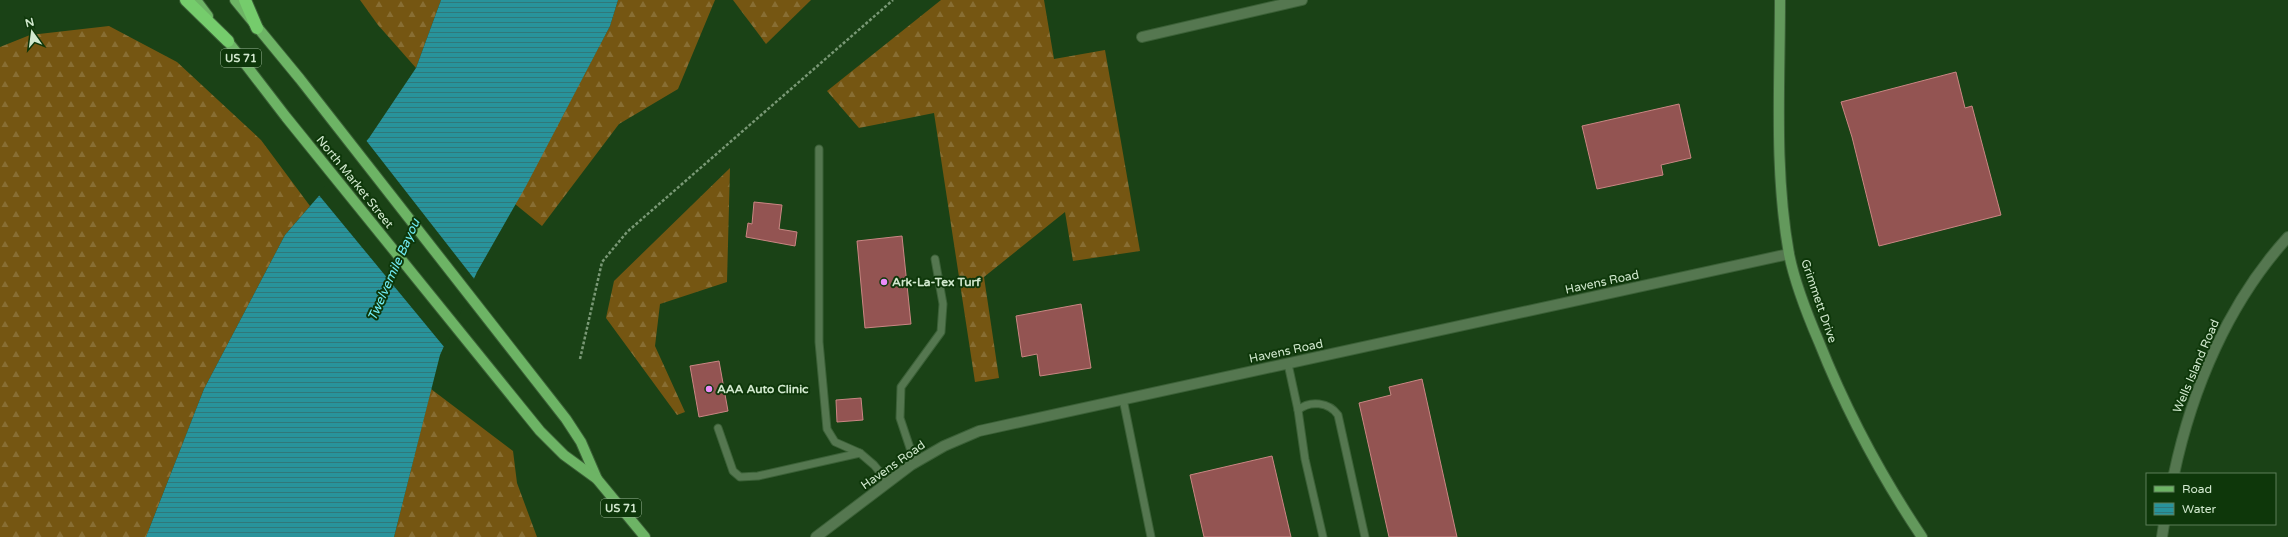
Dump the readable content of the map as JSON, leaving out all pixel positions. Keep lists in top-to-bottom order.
{
  "streets": {
    "main road": ["US 71", "North Market Street", "Grimmett Drive"],
    "street": ["Havens Road", "Wells Island Road"]
  },
  "crossings": [
    ["Havens Road", "Grimmett Drive"]
  ],
  "water": ["Twelvemile Bayou"],
  "places": ["Ark-La-Tex Turf", "AAA Auto Clinic"],
  "legend": ["Road", "Water"],
  "north": "top"
}
